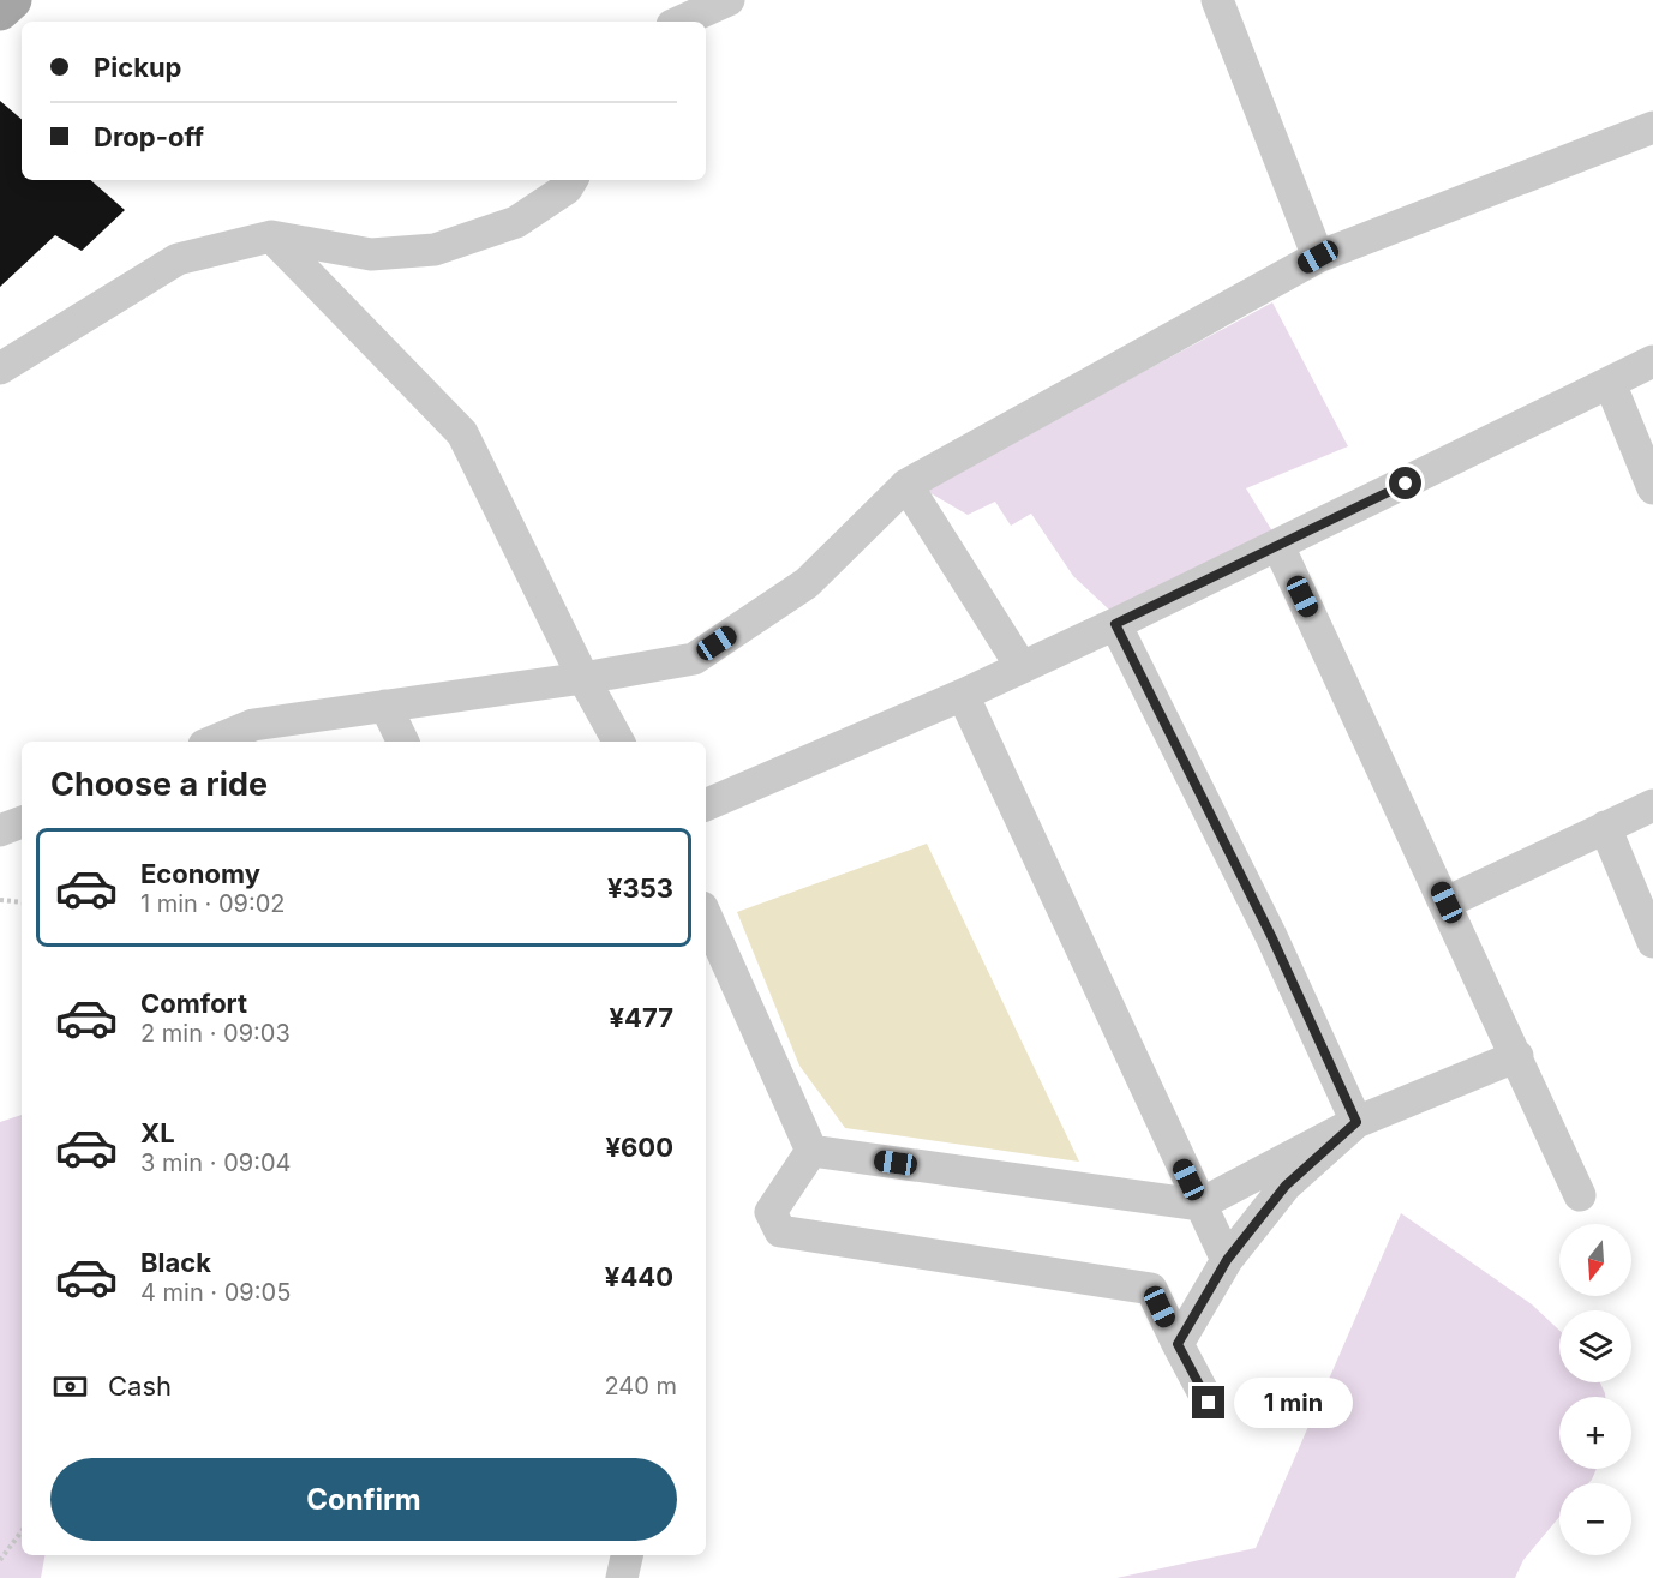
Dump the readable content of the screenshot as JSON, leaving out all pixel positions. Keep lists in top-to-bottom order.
{
  "north": "bottom",
  "page": {
    "banner": ["Pickup", "Drop-off"],
    "heading": "Choose a ride",
    "list": [
      {
        "name": "Economy",
        "note": "1 min · 09:02",
        "value": "¥353"
      },
      {
        "name": "Comfort",
        "note": "2 min · 09:03",
        "value": "¥477"
      },
      {
        "name": "XL",
        "note": "3 min · 09:04",
        "value": "¥600"
      },
      {
        "name": "Black",
        "note": "4 min · 09:05",
        "value": "¥440"
      }
    ],
    "map_buttons": ["+", "−"],
    "pay": ["Cash", "240 m"],
    "bubble": "1 min",
    "buttons": "Confirm"
  }
}
